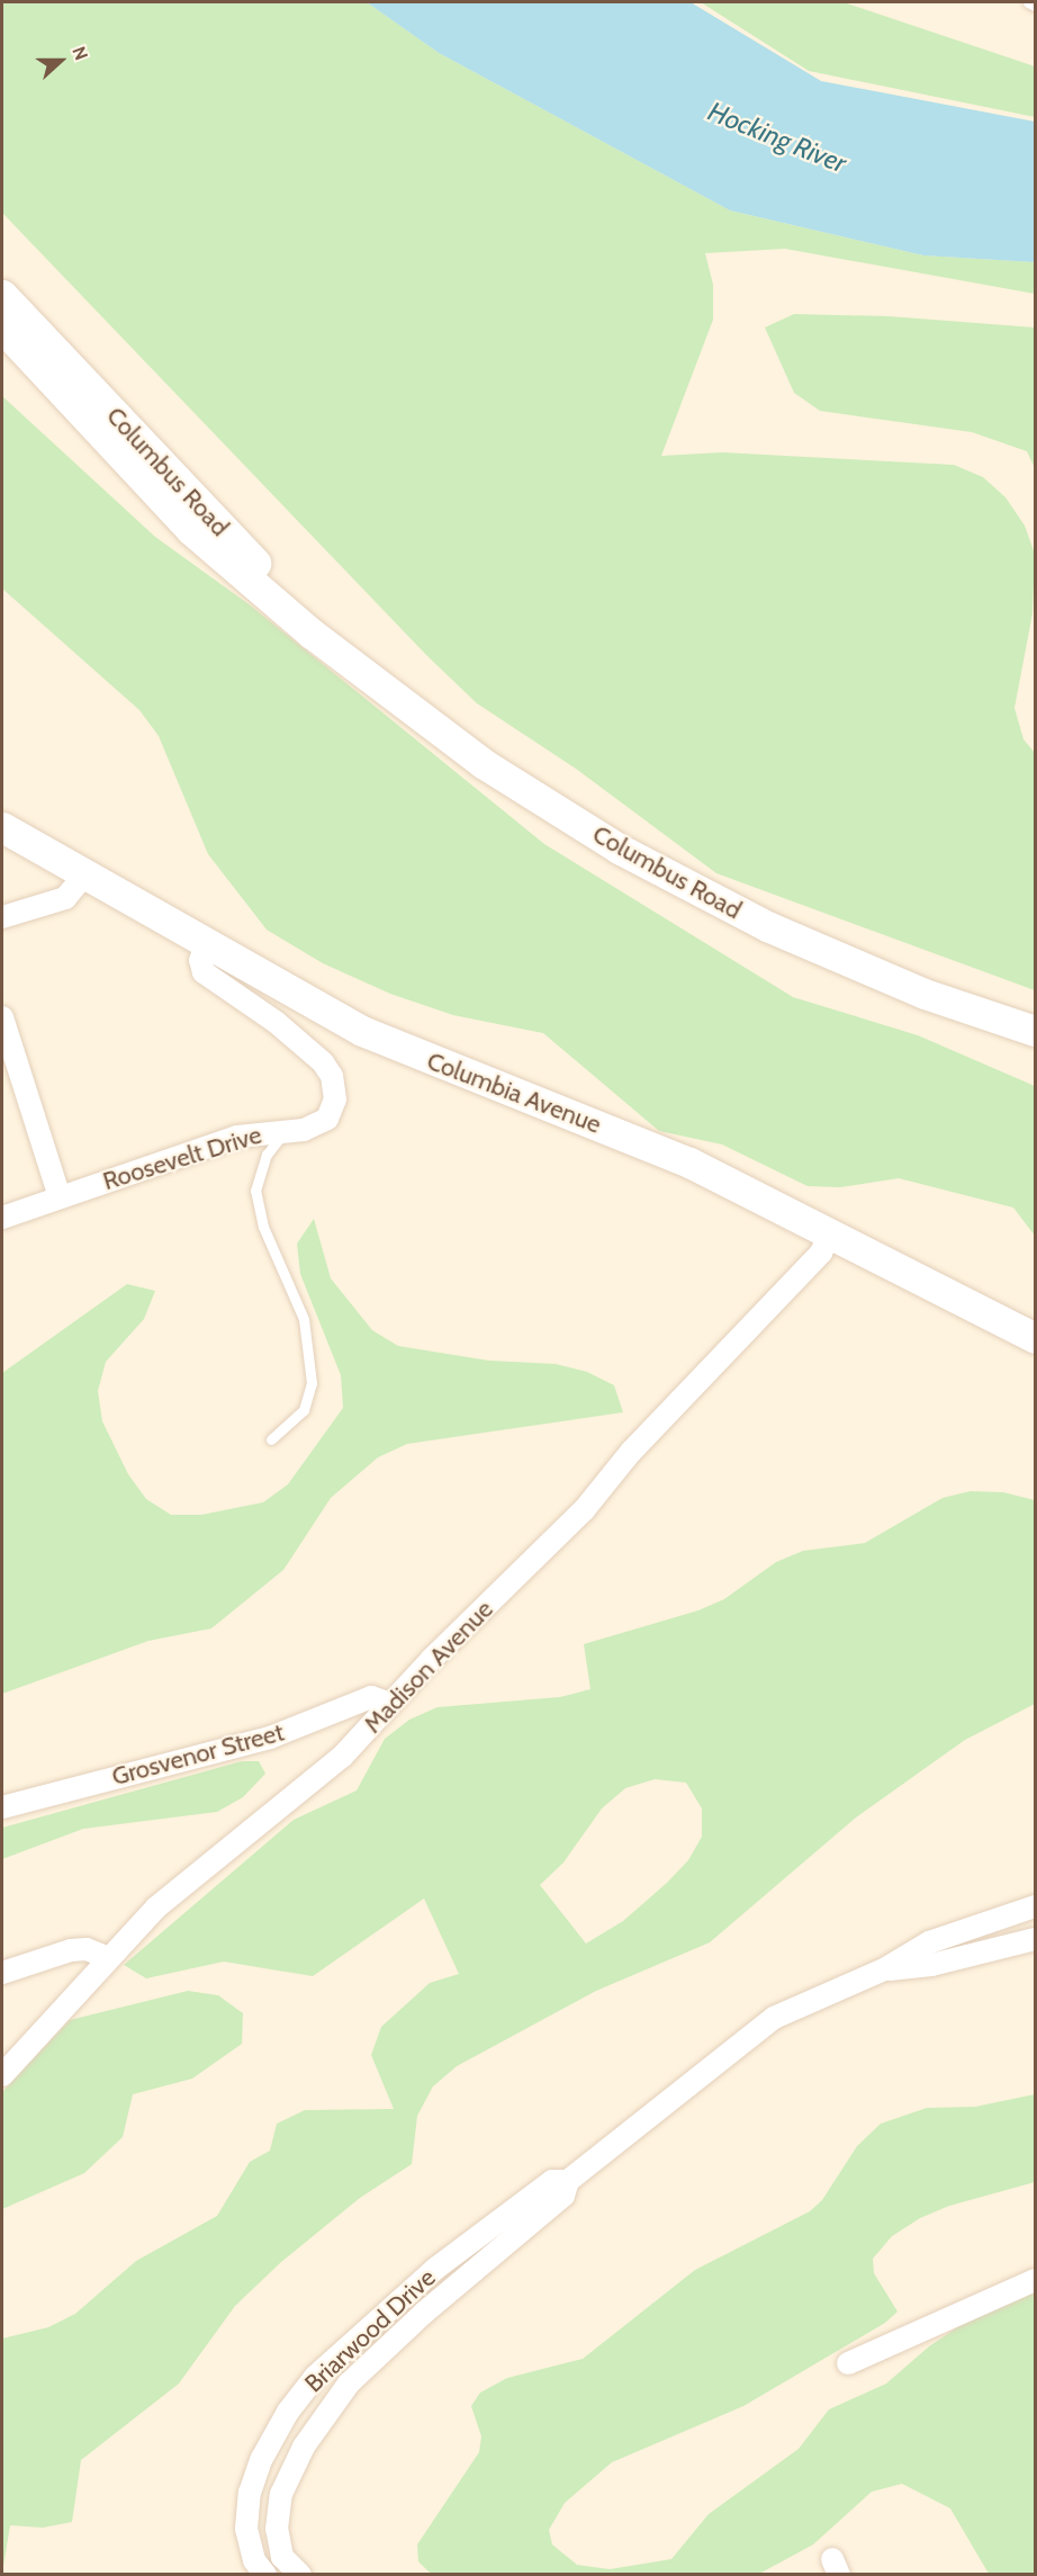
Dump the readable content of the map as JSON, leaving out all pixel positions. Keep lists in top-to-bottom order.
{
  "streets": {
    "main road": ["Columbus Road", "Columbia Avenue"],
    "street": [
      "Roosevelt Drive",
      "Madison Avenue",
      "Grosvenor Street",
      "Briarwood Drive"
    ]
  },
  "crossings": [
    ["Columbia Avenue", "Roosevelt Drive"],
    ["Columbia Avenue", "Madison Avenue"],
    ["Madison Avenue", "Grosvenor Street"]
  ],
  "water": ["Hocking River"],
  "north": "right"
}
